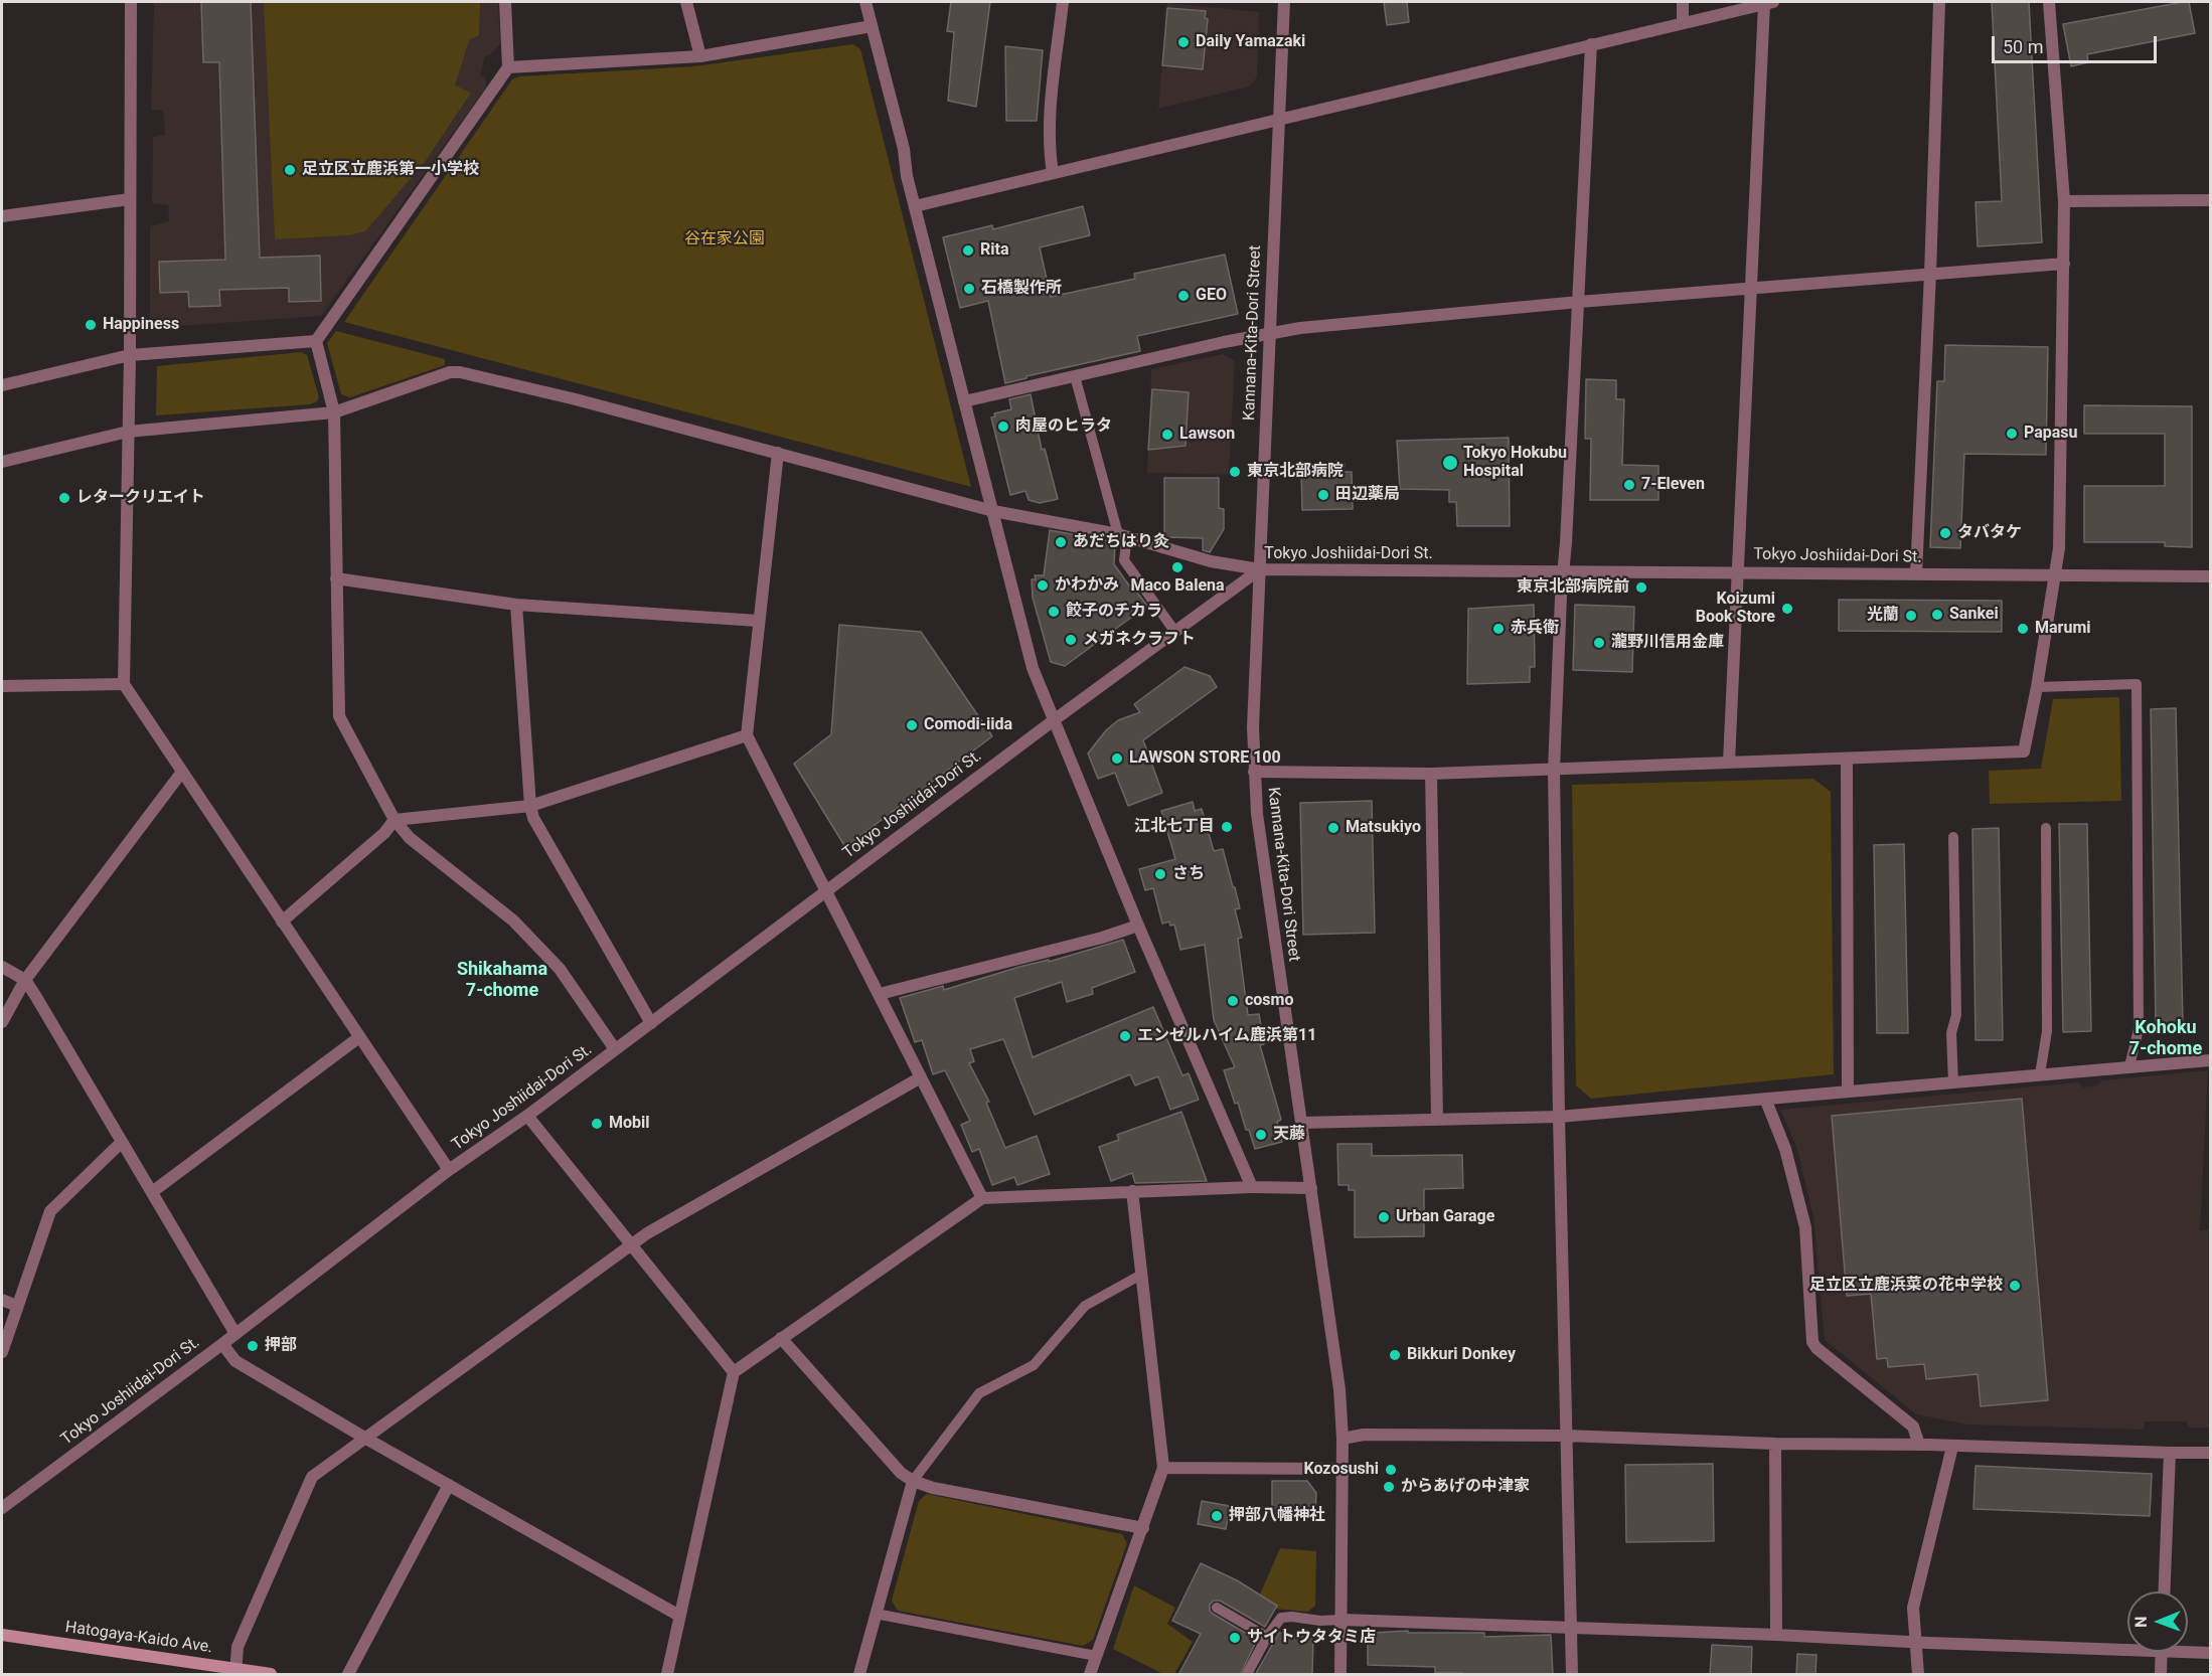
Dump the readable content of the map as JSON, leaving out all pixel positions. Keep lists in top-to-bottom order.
{
  "streets": {
    "main road": ["Hatogaya-Kaido Ave."],
    "street": ["Kannana-Kita-Dori Street", "Tokyo Joshiidai-Dori St."]
  },
  "crossings": [
    ["Kannana-Kita-Dori Street", "Tokyo Joshiidai-Dori St."]
  ],
  "districts": ["Shikahama 7-chome", "Kohoku 7-chome"],
  "parks": ["谷在家公園"],
  "places": [
    "Daily Yamazaki",
    "足立区立鹿浜第一小学校",
    "Rita",
    "石橋製作所",
    "GEO",
    "Happiness",
    "肉屋のヒラタ",
    "Papasu",
    "Lawson",
    "Tokyo Hokubu Hospital",
    "東京北部病院",
    "7-Eleven",
    "田辺薬局",
    "レタークリエイト",
    "タバタケ",
    "あだちはり灸",
    "Maco Balena",
    "かわかみ",
    "東京北部病院前",
    "Koizumi Book Store",
    "餃子のチカラ",
    "Sankei",
    "光蘭",
    "赤兵衛",
    "Marumi",
    "メガネクラフト",
    "瀧野川信用金庫",
    "Comodi-iida",
    "LAWSON STORE 100",
    "江北七丁目",
    "Matsukiyo",
    "さち",
    "cosmo",
    "エンゼルハイム鹿浜第11",
    "Mobil",
    "天藤",
    "Urban Garage",
    "足立区立鹿浜菜の花中学校",
    "押部",
    "Bikkuri Donkey",
    "Kozosushi",
    "からあげの中津家",
    "押部八幡神社",
    "サイトウタタミ店"
  ],
  "scale_bar": "50 m",
  "north": "left"
}
